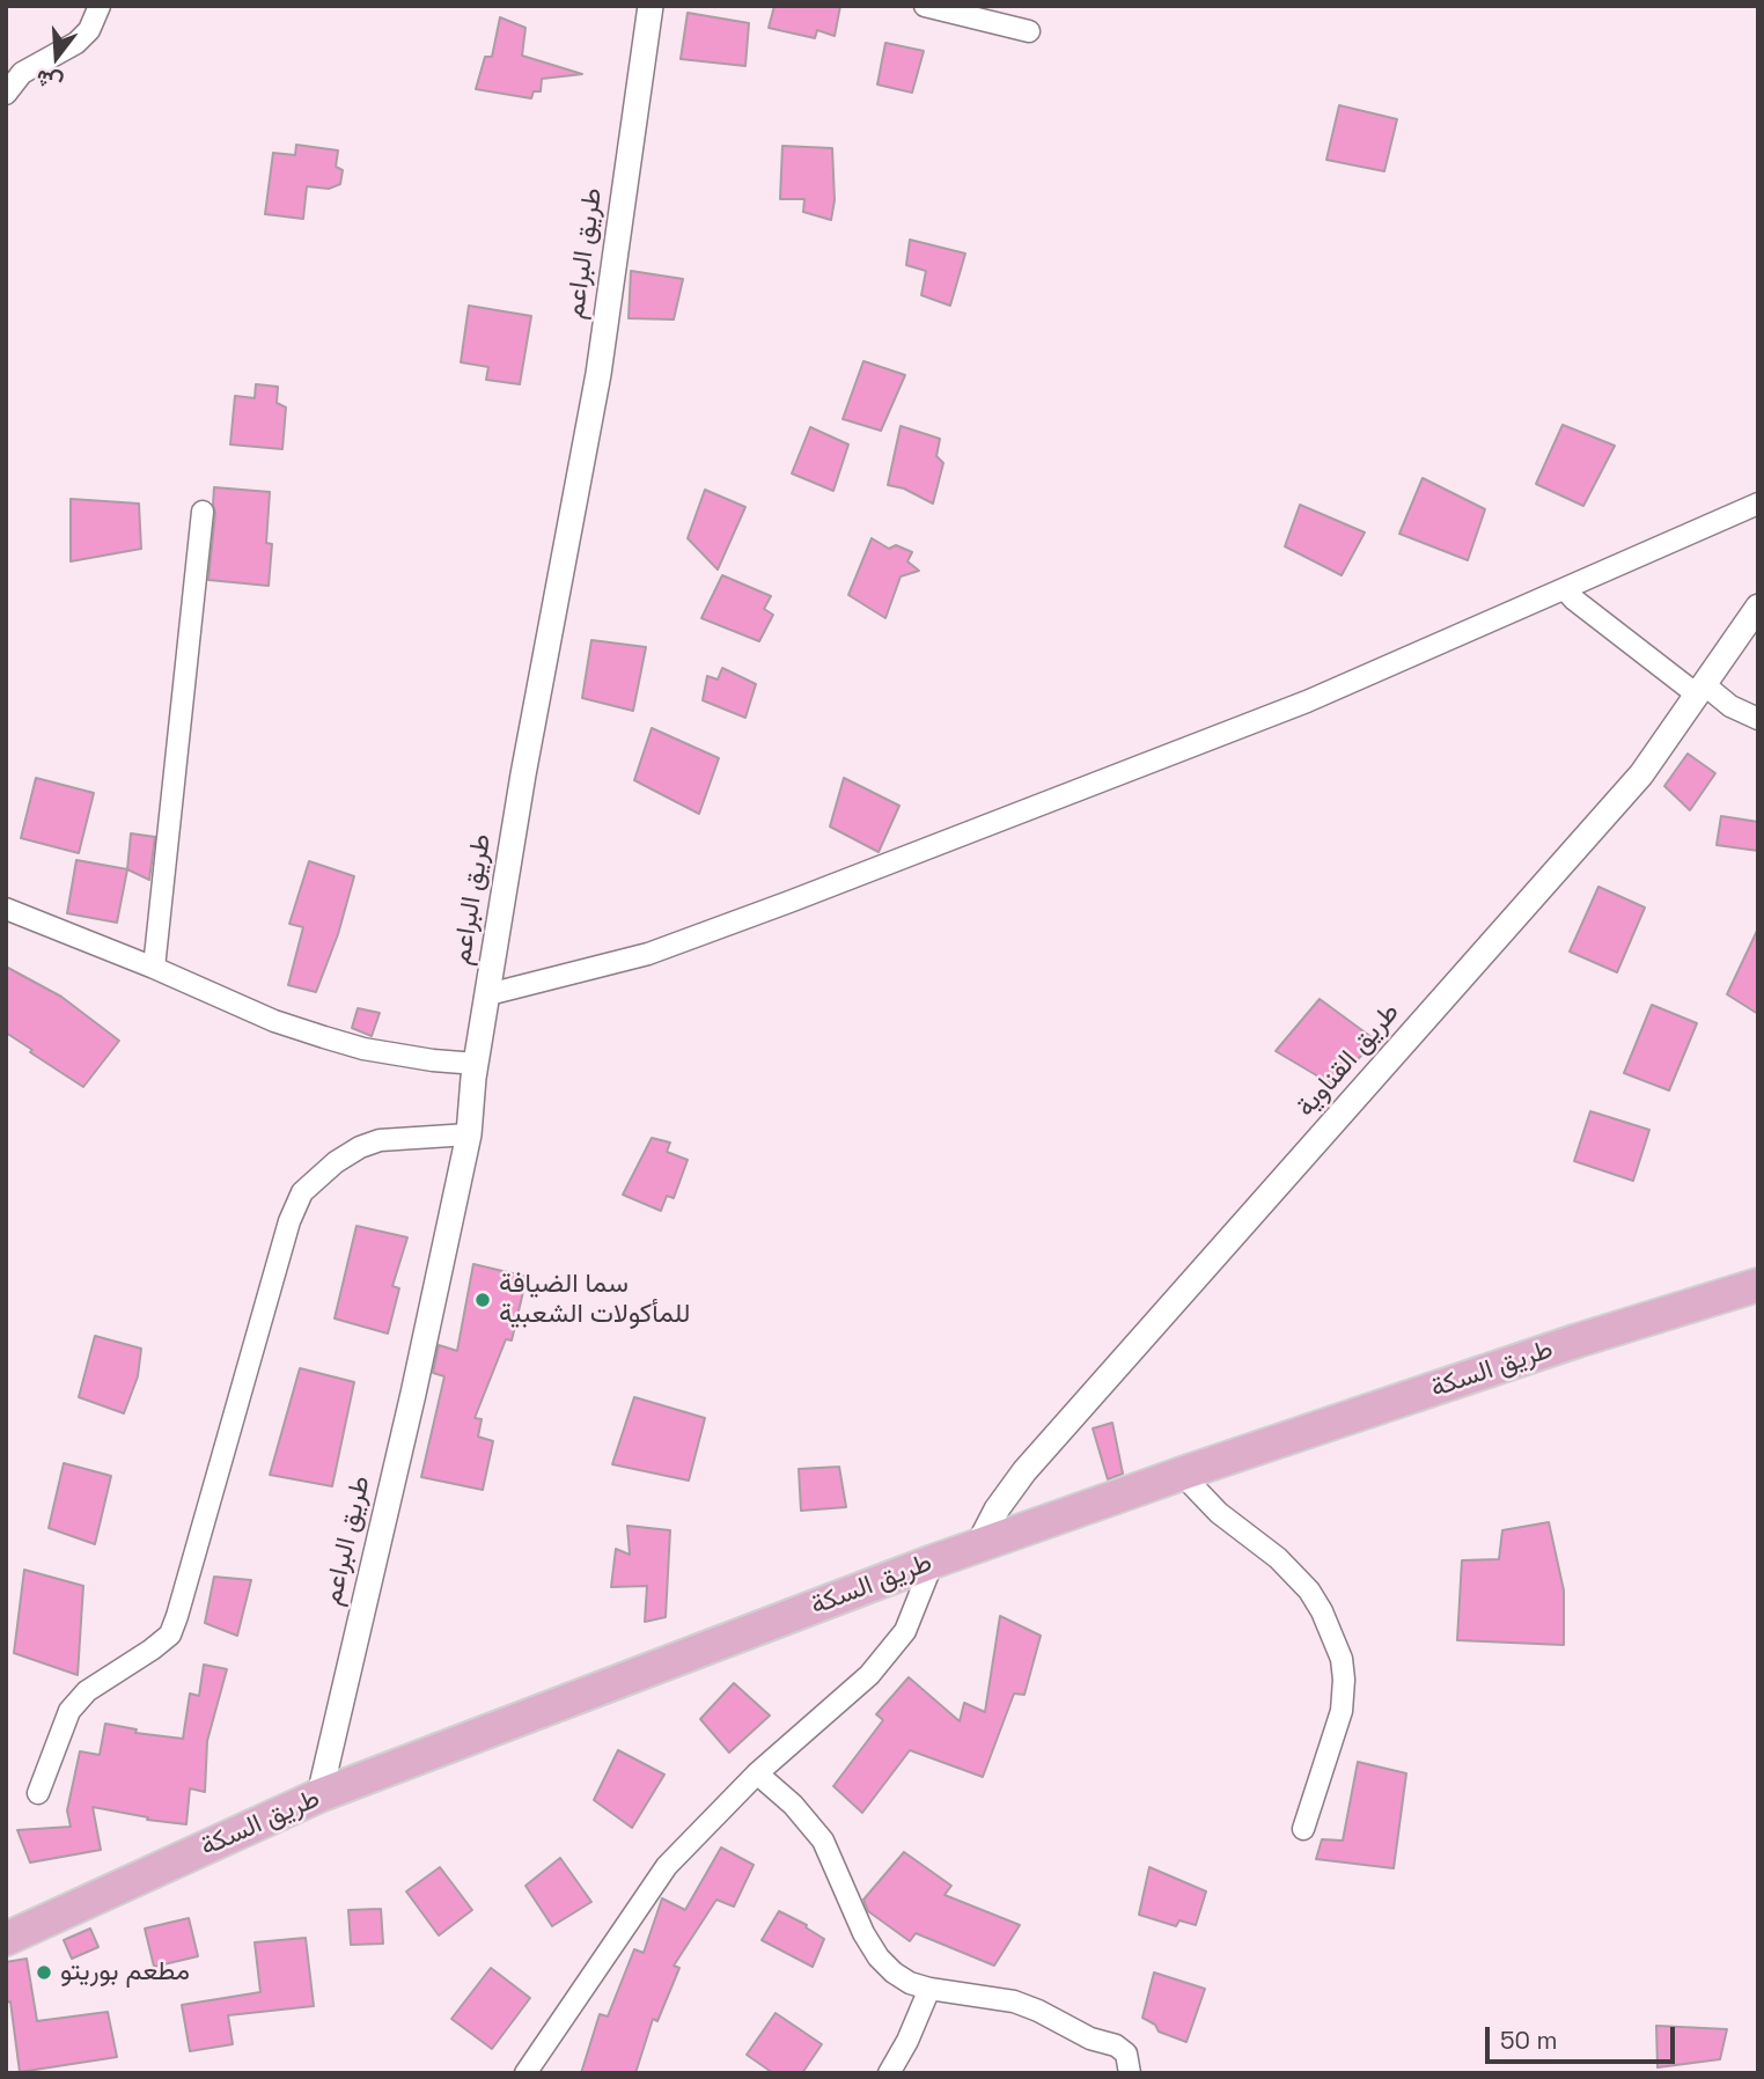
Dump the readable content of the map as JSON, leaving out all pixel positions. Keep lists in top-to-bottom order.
{
  "streets": {
    "main road": ["طريق السكة"],
    "street": ["طريق البراعم", "طريق القناوية"]
  },
  "crossings": [
    ["طريق البراعم", "طريق السكة"],
    ["طريق القناوية", "طريق السكة"]
  ],
  "places": ["سما الضيافة للمأكولات الشعبية", "مطعم بوريتو"],
  "scale_bar": "50 m",
  "north": "bottom"
}
